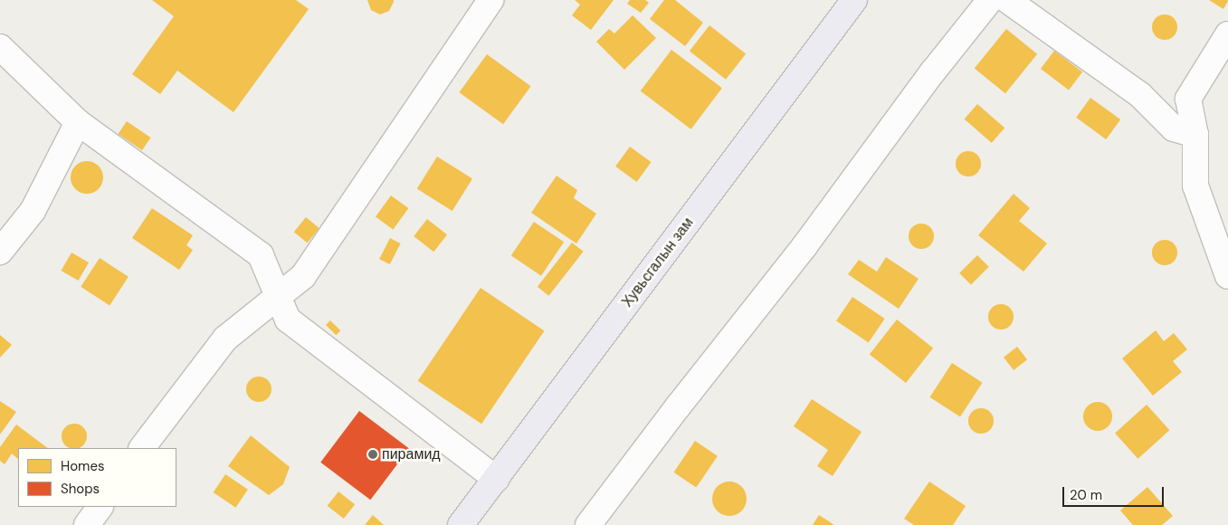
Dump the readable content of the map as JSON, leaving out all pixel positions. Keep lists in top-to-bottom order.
{
  "streets": {
    "main road": ["Хувьсгалын зам"]
  },
  "places": ["пирамид"],
  "legend": ["Homes", "Shops"],
  "scale_bar": "20 m"
}
